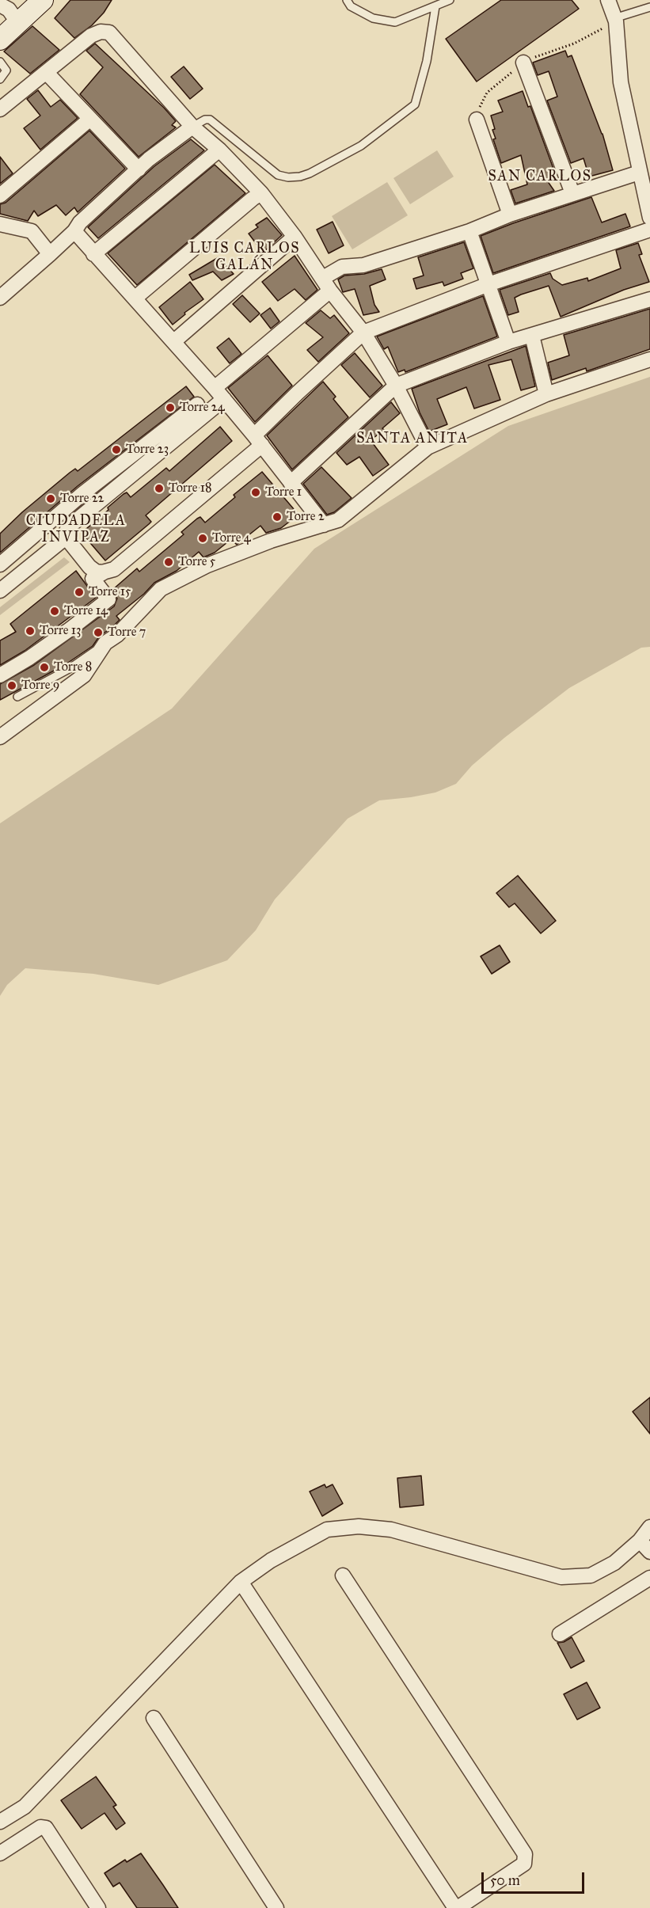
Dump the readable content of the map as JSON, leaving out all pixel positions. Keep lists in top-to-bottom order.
{
  "districts": [
    "SAN CARLOS",
    "LUIS CARLOS GALÁN",
    "SANTA ANITA",
    "CIUDADELA INVIPAZ"
  ],
  "places": [
    "Torre 24",
    "Torre 23",
    "Torre 18",
    "Torre 1",
    "Torre 22",
    "Torre 2",
    "Torre 4",
    "Torre 5",
    "Torre 15",
    "Torre 14",
    "Torre 13",
    "Torre 7",
    "Torre 8",
    "Torre 9"
  ],
  "scale_bar": "50 m"
}
